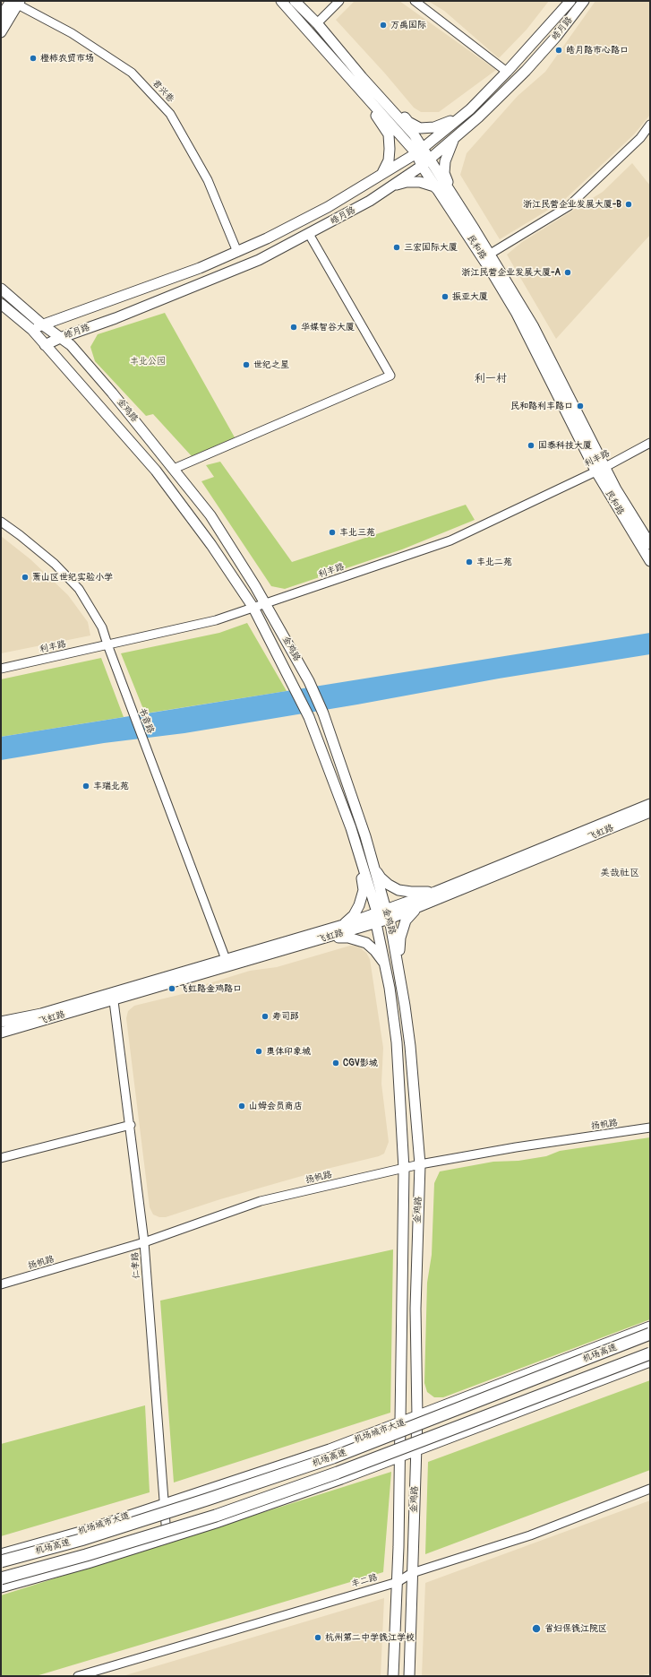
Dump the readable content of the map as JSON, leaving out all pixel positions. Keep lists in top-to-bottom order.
{
  "streets": {
    "highway": ["机场高速"],
    "main road": [
      "皓月路",
      "民和路",
      "金鸡路",
      "飞虹路",
      "机场城市大道"
    ],
    "street": [
      "君兴巷",
      "利丰路",
      "书音路",
      "扬帆路",
      "仁孝路",
      "丰二路"
    ]
  },
  "crossings": [
    ["皓月路", "君兴巷"],
    ["皓月路", "民和路"],
    ["皓月路", "金鸡路"],
    ["民和路", "利丰路"],
    ["金鸡路", "利丰路"],
    ["金鸡路", "飞虹路"],
    ["金鸡路", "扬帆路"],
    ["金鸡路", "机场城市大道"],
    ["金鸡路", "丰二路"],
    ["利丰路", "书音路"],
    ["书音路", "飞虹路"],
    ["飞虹路", "仁孝路"],
    ["扬帆路", "仁孝路"],
    ["仁孝路", "机场城市大道"]
  ],
  "districts": ["利一村", "美哉社区"],
  "parks": ["丰北公园"],
  "places": [
    "万禹国际",
    "皓月路市心路口",
    "橙柿农贸市场",
    "浙江民营企业发展大厦-B",
    "三宏国际大厦",
    "浙江民营企业发展大厦-A",
    "振亚大厦",
    "华媒智谷大厦",
    "世纪之星",
    "民和路利丰路口",
    "国泰科技大厦",
    "丰北三苑",
    "丰北二苑",
    "萧山区世纪实验小学",
    "丰瑞北苑",
    "飞虹路金鸡路口",
    "寿司郎",
    "奥体印象城",
    "CGV影城",
    "山姆会员商店",
    "省妇保钱江院区",
    "杭州第二中学钱江学校"
  ]
}
